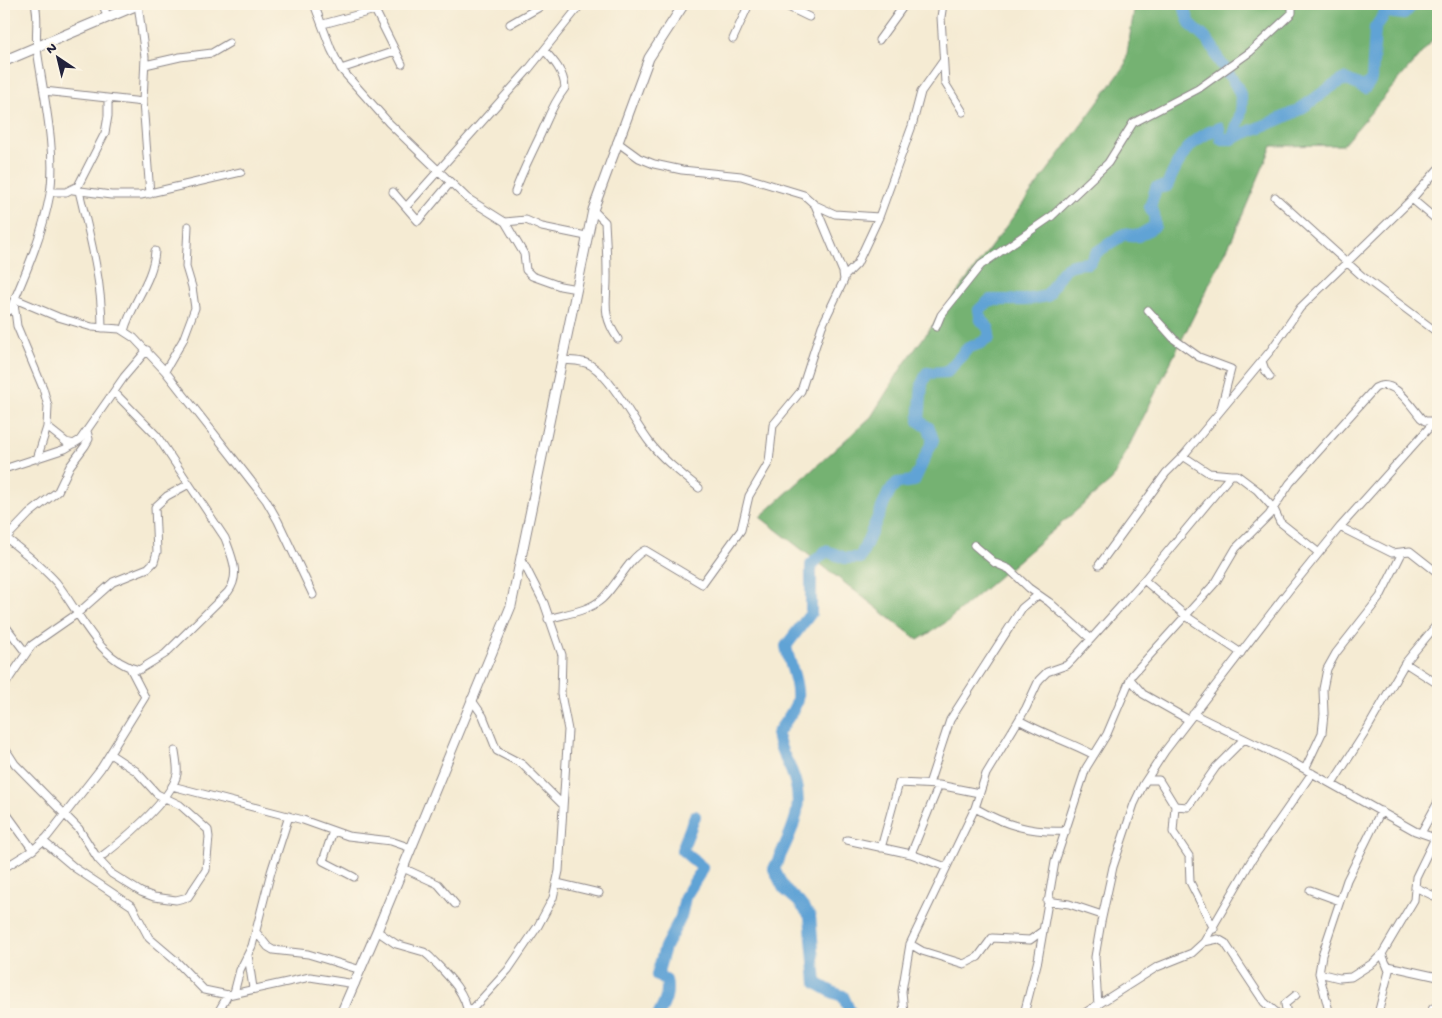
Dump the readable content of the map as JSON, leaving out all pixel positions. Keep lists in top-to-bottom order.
{
  "north": "top left"
}
